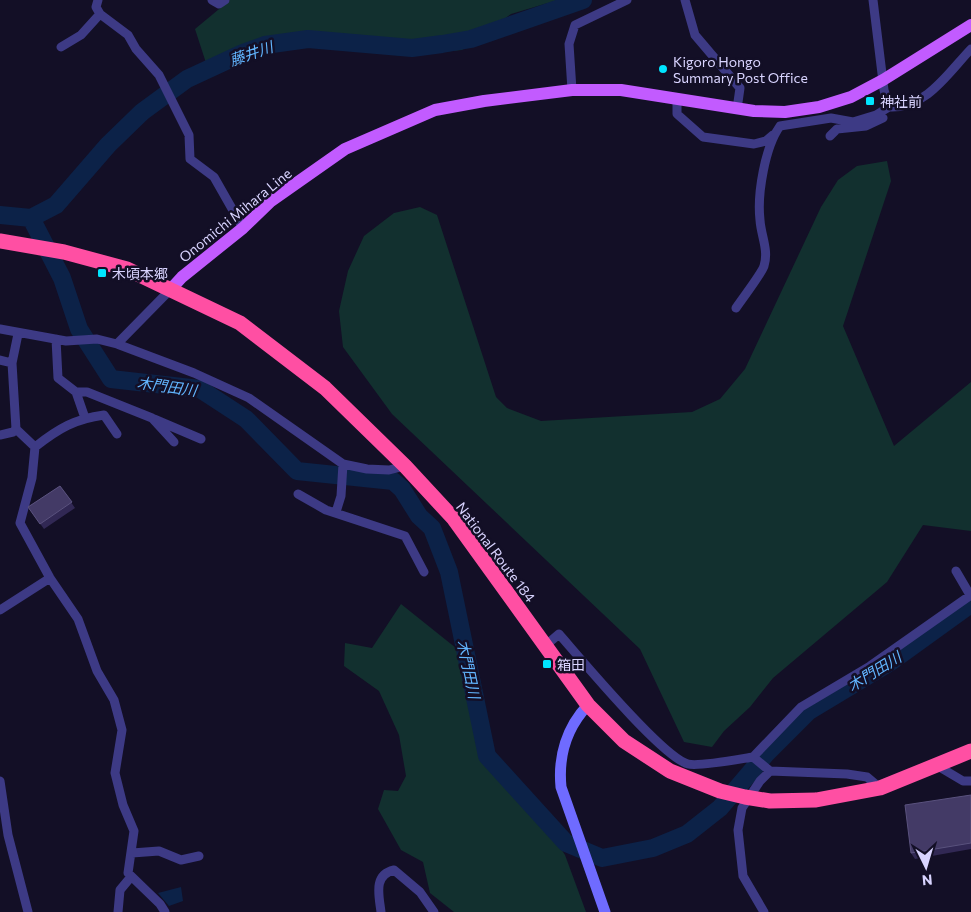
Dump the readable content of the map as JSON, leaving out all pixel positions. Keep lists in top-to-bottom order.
{
  "streets": {
    "highway": ["National Route 184"],
    "main road": ["Onomichi Mihara Line"]
  },
  "crossings": [
    ["Onomichi Mihara Line", "National Route 184"]
  ],
  "water": ["藤井川", "木門田川"],
  "places": {
    "other": ["Kigoro Hongo Summary Post Office"],
    "transit": ["神社前", "木頃本郷", "箱田"]
  },
  "north": "bottom"
}
